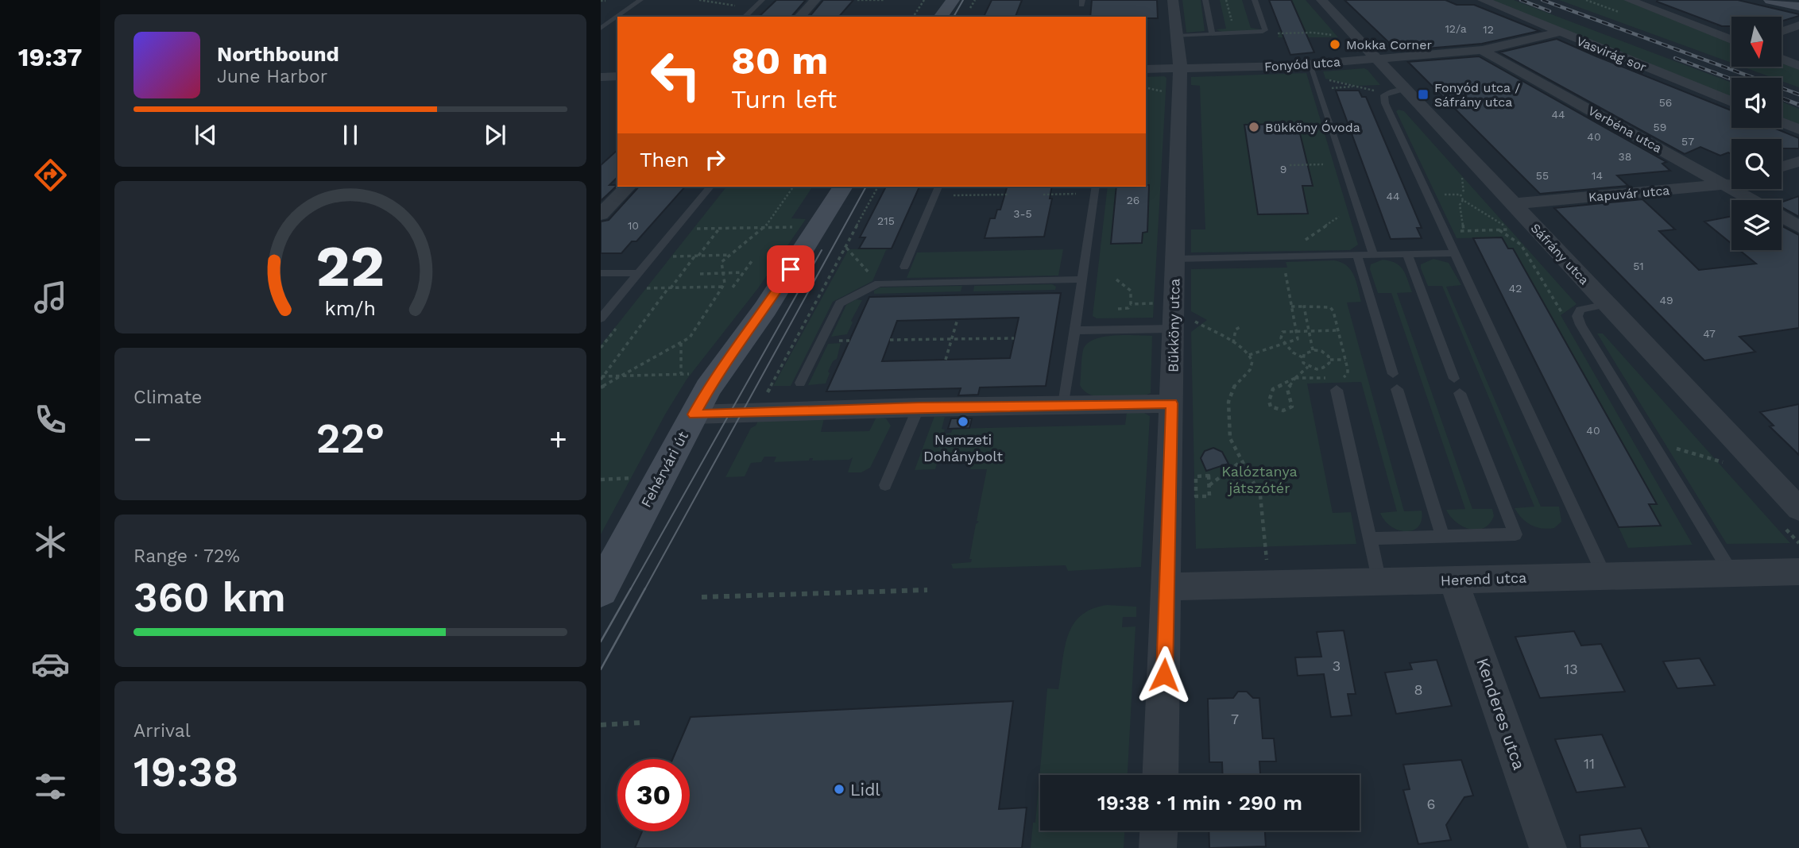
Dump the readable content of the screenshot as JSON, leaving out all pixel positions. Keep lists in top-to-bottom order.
{
  "streets": {
    "street": [
      "Vasvirág sor",
      "Fonyód utca",
      "Verbéna utca",
      "Kapuvár utca",
      "Sáfrány utca",
      "Bükköny utca",
      "Fehérvári út",
      "Herend utca",
      "Kenderes utca"
    ]
  },
  "crossings": [
    ["Vasvirág sor", "Fonyód utca"],
    ["Fonyód utca", "Verbéna utca"],
    ["Fonyód utca", "Sáfrány utca"],
    ["Fonyód utca", "Bükköny utca"],
    ["Verbéna utca", "Kapuvár utca"],
    ["Kapuvár utca", "Sáfrány utca"],
    ["Bükköny utca", "Herend utca"],
    ["Herend utca", "Kenderes utca"]
  ],
  "parks": ["Kalóztanya játszótér"],
  "places": {
    "other": [
      "Mokka Corner",
      "Bükköny Óvoda",
      "Nemzeti Dohánybolt",
      "Lidl"
    ],
    "transit": ["Fonyód utca / Sáfrány utca"]
  },
  "house_numbers": [
    "12/a",
    "12",
    "56",
    "44",
    "59",
    "40",
    "57",
    "38",
    "9",
    "55",
    "14",
    "44",
    "26",
    "3-5",
    "215",
    "10",
    "51",
    "42",
    "49",
    "47",
    "40",
    "3",
    "13",
    "8",
    "7",
    "11",
    "6"
  ],
  "north": "bottom",
  "page": {
    "tabs": "19:37",
    "turn": ["80 m", "Turn left"],
    "song": ["Northbound", "June Harbor"],
    "then": "Then",
    "tile": [
      "Climate",
      ["Range · 72%", "360 km"],
      ["Arrival", "19:38"]
    ],
    "heat": ["−", "22°", "+"],
    "limit": "30",
    "trip": "19:38 · 1 min · 290 m",
    "gauge": ["22", "km/h"]
  }
}
